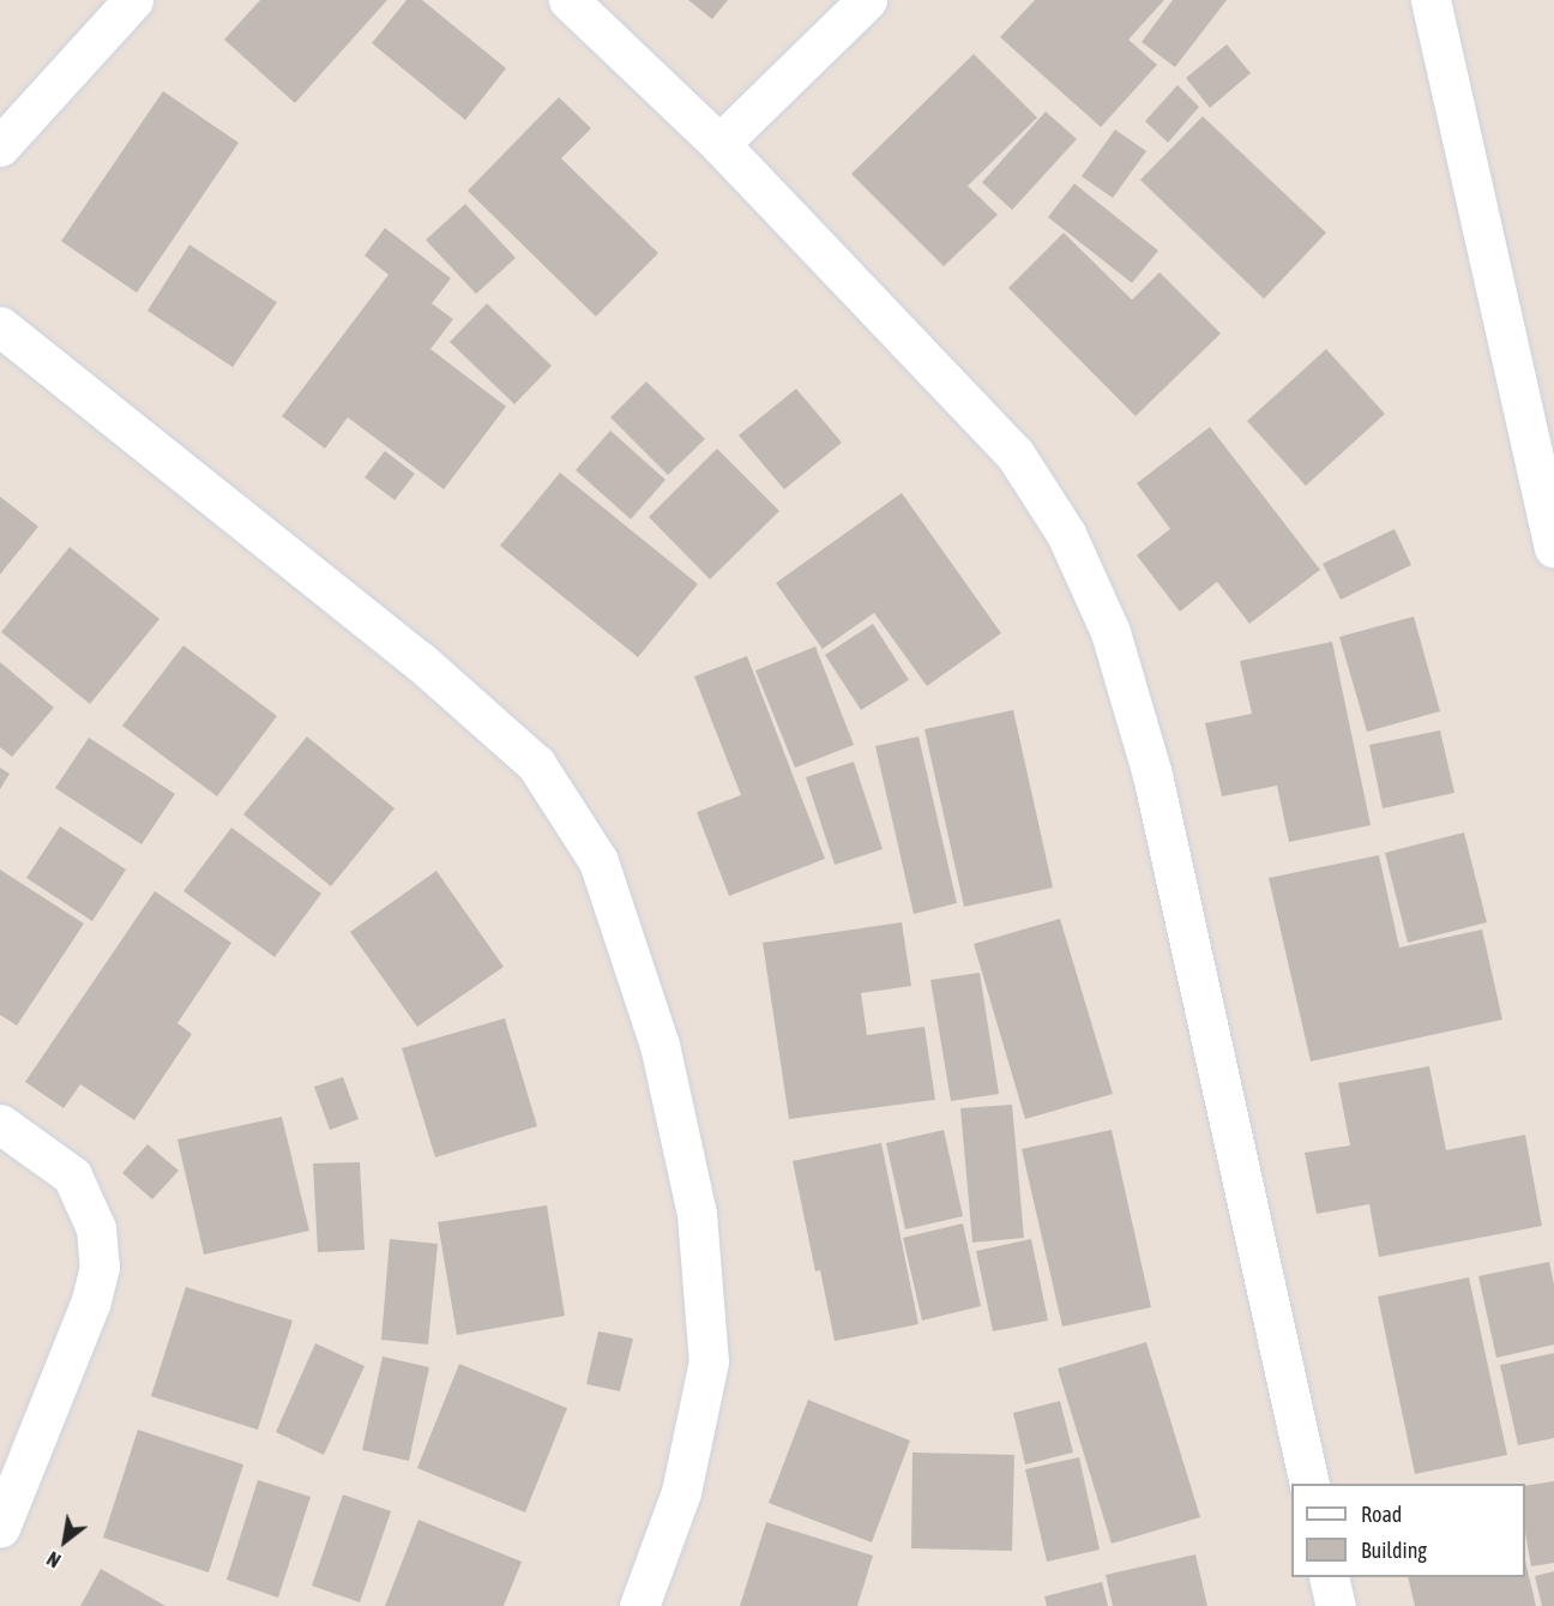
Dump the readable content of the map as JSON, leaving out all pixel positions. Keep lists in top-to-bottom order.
{
  "legend": ["Road", "Building"],
  "north": "bottom left"
}
